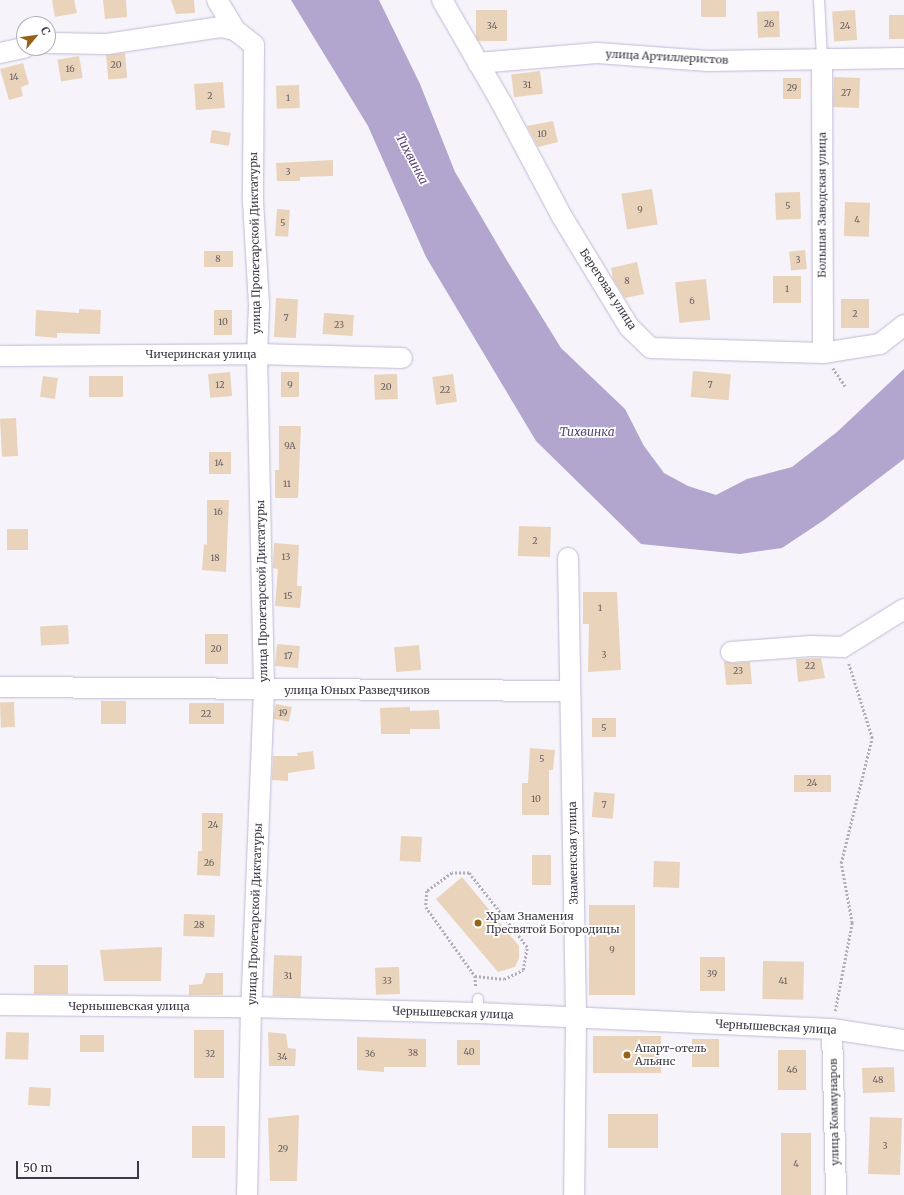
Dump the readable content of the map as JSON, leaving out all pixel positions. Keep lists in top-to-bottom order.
{
  "streets": {
    "street": [
      "улица Артиллеристов",
      "Большая Заводская улица",
      "улица Пролетарской Диктатуры",
      "Береговая улица",
      "Чичеринская улица",
      "улица Юных Разведчиков",
      "Знаменская улица",
      "Чернышевская улица",
      "улица Коммунаров"
    ]
  },
  "crossings": [
    ["улица Артиллеристов", "Большая Заводская улица"],
    ["улица Артиллеристов", "Береговая улица"],
    ["Большая Заводская улица", "Береговая улица"],
    ["улица Пролетарской Диктатуры", "Чичеринская улица"],
    ["улица Пролетарской Диктатуры", "улица Юных Разведчиков"],
    ["улица Пролетарской Диктатуры", "Чернышевская улица"],
    ["улица Юных Разведчиков", "Знаменская улица"],
    ["Знаменская улица", "Чернышевская улица"],
    ["Чернышевская улица", "улица Коммунаров"]
  ],
  "water": ["Тихвинка"],
  "places": ["Храм Знамения Пресвятой Богородицы", "Апарт-отель Альянс"],
  "house_numbers": [
    "26",
    "34",
    "24",
    "20",
    "16",
    "14",
    "31",
    "29",
    "27",
    "2",
    "1",
    "10",
    "3",
    "5",
    "9",
    "4",
    "5",
    "8",
    "3",
    "8",
    "1",
    "6",
    "2",
    "7",
    "10",
    "23",
    "12",
    "9",
    "7",
    "20",
    "22",
    "9А",
    "14",
    "11",
    "16",
    "2",
    "13",
    "18",
    "15",
    "1",
    "20",
    "3",
    "17",
    "22",
    "23",
    "19",
    "22",
    "5",
    "5",
    "24",
    "10",
    "7",
    "24",
    "26",
    "28",
    "9",
    "39",
    "31",
    "33",
    "41",
    "40",
    "38",
    "32",
    "36",
    "34",
    "46",
    "48",
    "3",
    "29",
    "4"
  ],
  "scale_bar": "50 m",
  "north": "top right"
}
